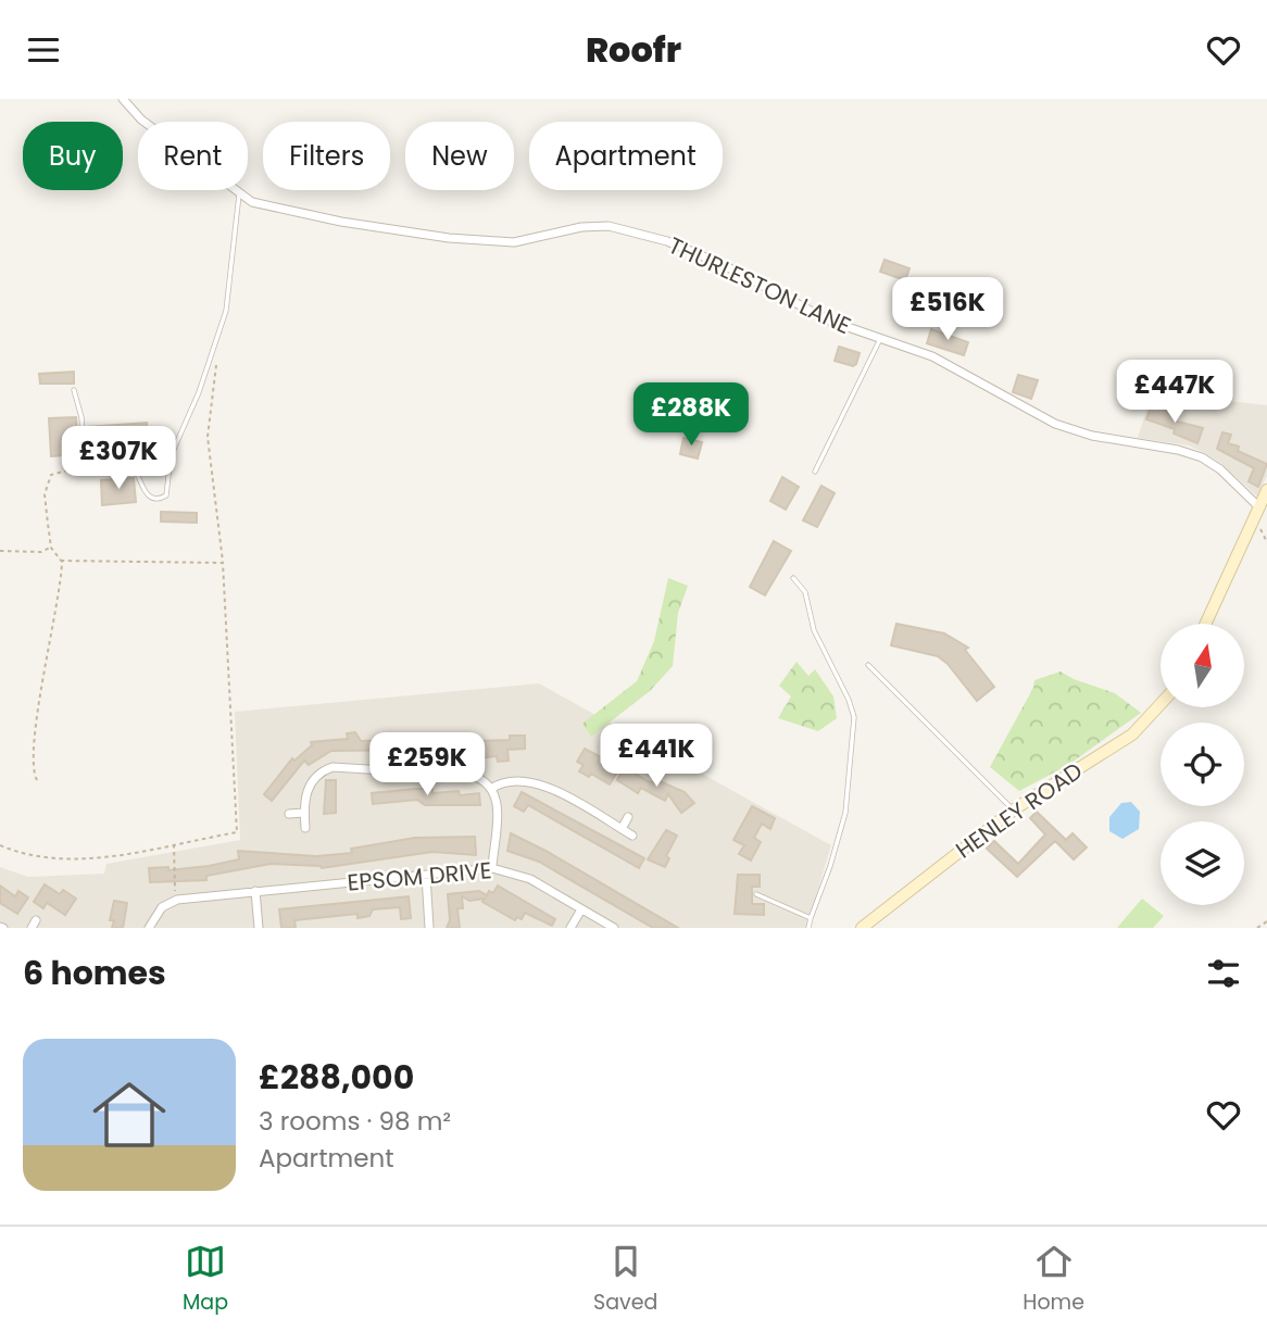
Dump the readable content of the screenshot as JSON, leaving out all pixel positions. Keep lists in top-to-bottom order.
{
  "streets": {
    "street": ["THURLESTON LANE", "HENLEY ROAD", "EPSOM DRIVE"]
  },
  "north": "top",
  "page": {
    "header": "Roofr",
    "chip": [
      "Buy",
      "Rent",
      "Filters",
      "New",
      "Apartment"
    ],
    "price": [
      "£516K",
      "£447K",
      "£288K",
      "£307K",
      "£441K",
      "£259K"
    ],
    "heading": "6 homes",
    "list": [
      {
        "name": "£288,000",
        "note": "3 rooms · 98 m² · Apartment"
      }
    ],
    "tabs": ["Map", "Saved", "Home"]
  }
}
